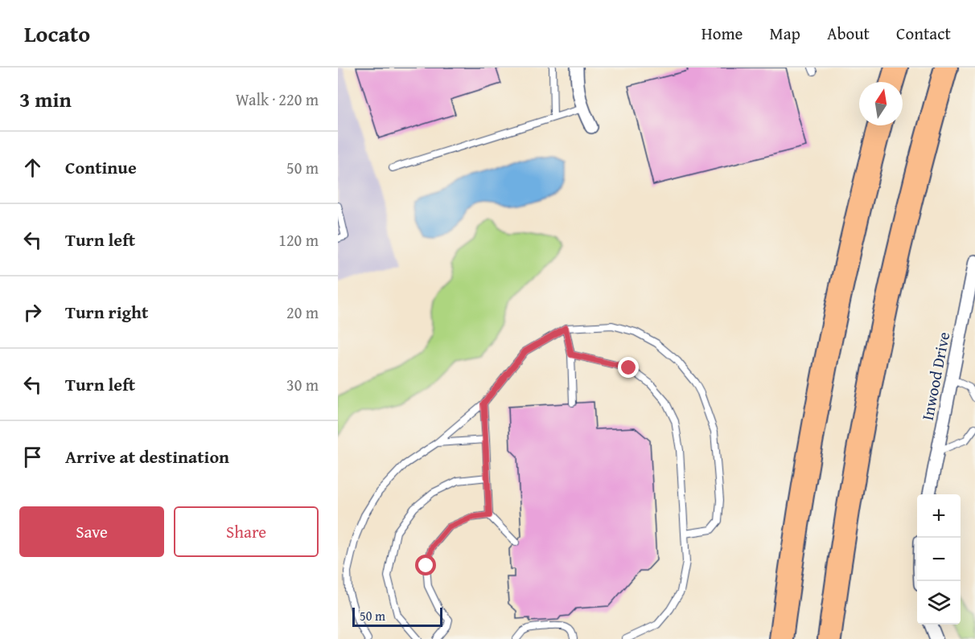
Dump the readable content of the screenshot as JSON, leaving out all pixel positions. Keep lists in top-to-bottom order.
{
  "streets": {
    "street": ["Inwood Drive"]
  },
  "scale_bar": "50 m",
  "north": "top",
  "page": {
    "header": "Locato",
    "nav": [
      "Home",
      "Map",
      "About",
      "Contact"
    ],
    "heading": ["3 min", "Walk · 220 m"],
    "list": [
      ["Continue", "50 m"],
      ["Turn left", "120 m"],
      ["Turn right", "20 m"],
      ["Turn left", "30 m"],
      "Arrive at destination"
    ],
    "buttons": ["Save", "Share"],
    "map_buttons": ["+", "−"],
    "scale": "50 m"
  }
}
